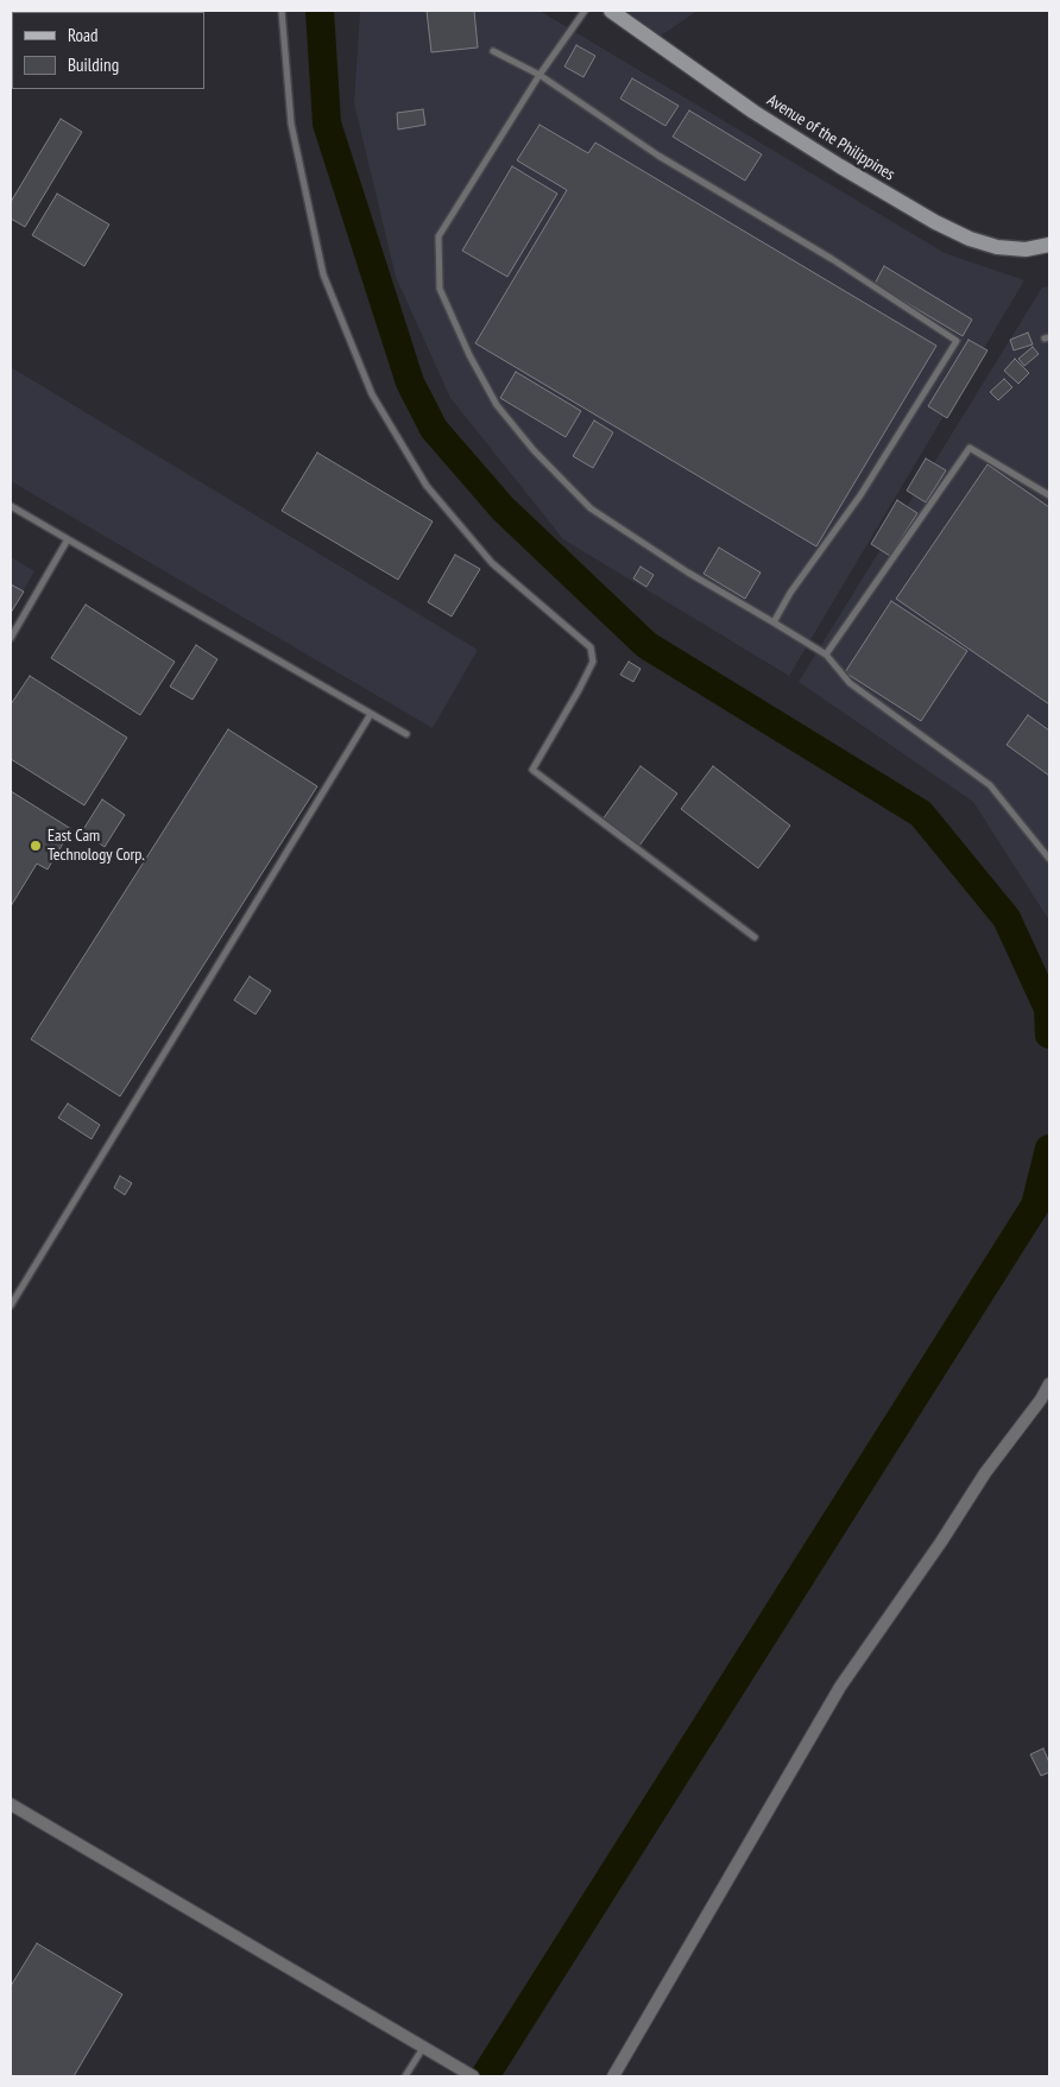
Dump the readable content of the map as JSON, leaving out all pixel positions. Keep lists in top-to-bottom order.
{
  "streets": {
    "main road": ["Avenue of the Philippines"]
  },
  "places": ["East Cam Technology Corp."],
  "legend": ["Road", "Building"]
}
